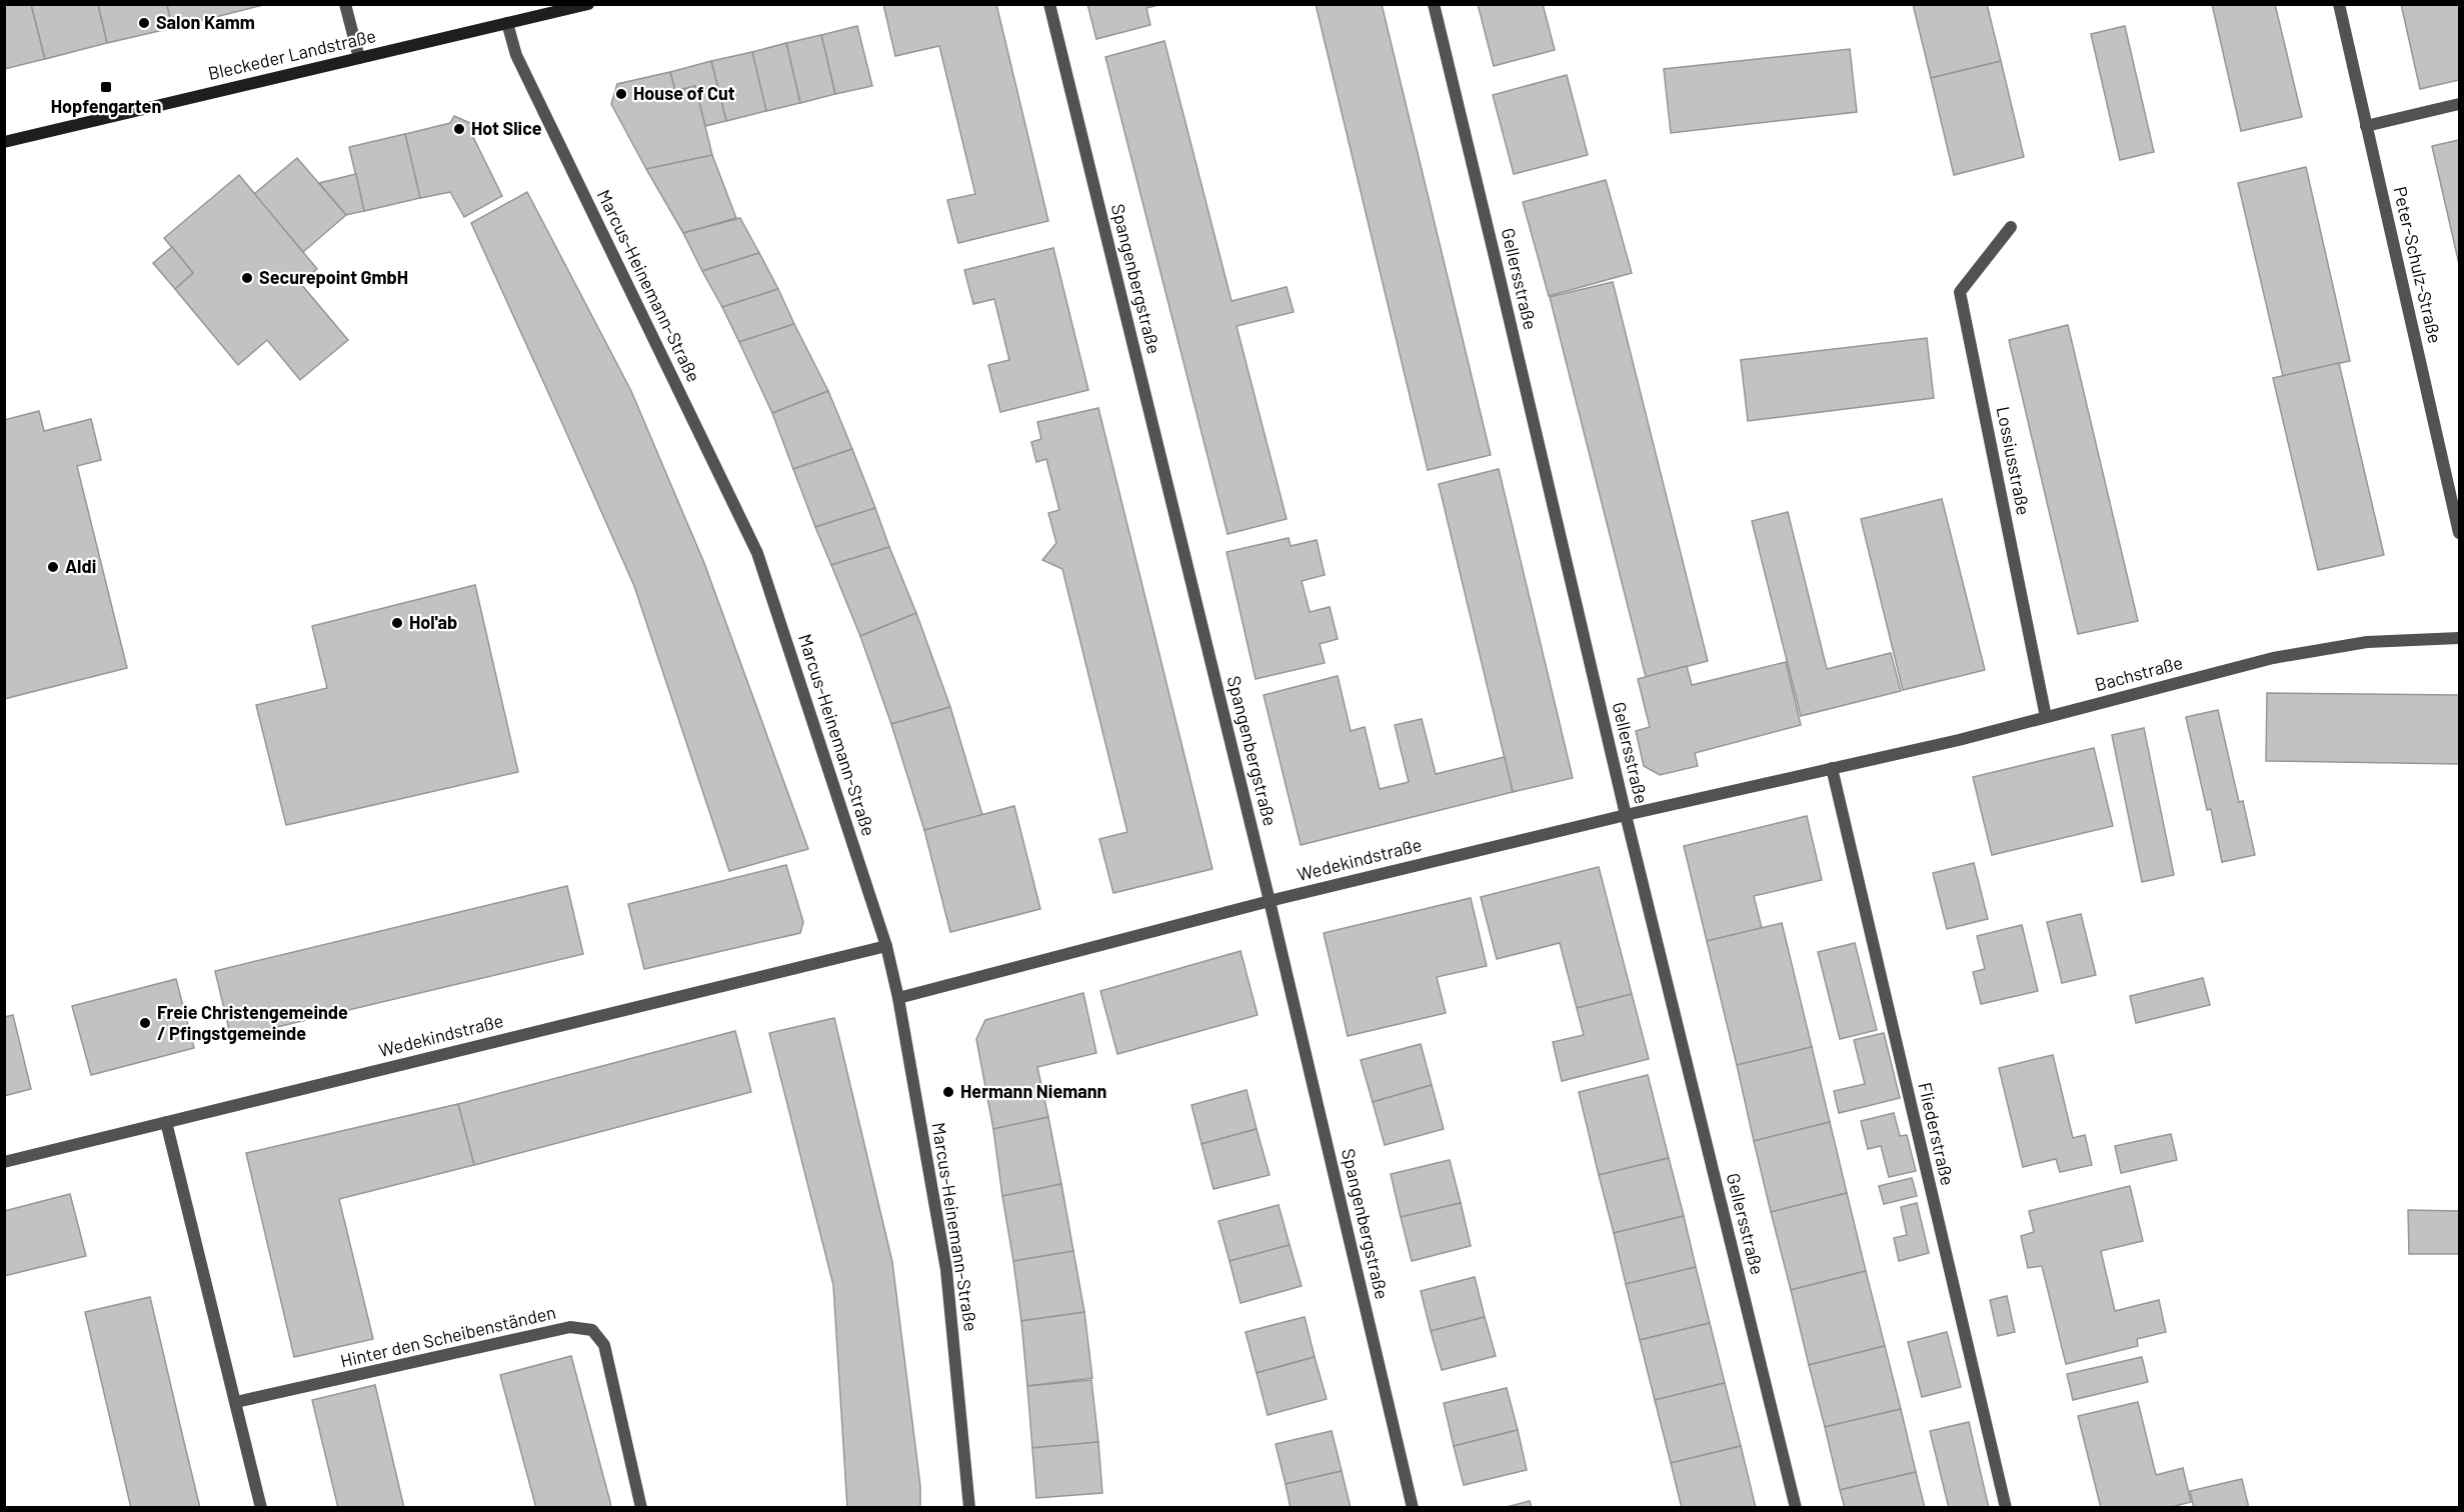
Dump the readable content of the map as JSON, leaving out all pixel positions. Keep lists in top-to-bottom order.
{
  "streets": {
    "street": [
      "Bleckeder Landstraße",
      "Peter-Schulz-Straße",
      "Spangenbergstraße",
      "Gellersstraße",
      "Marcus-Heinemann-Straße",
      "Lossiusstraße",
      "Bachstraße",
      "Wedekindstraße",
      "Fliederstraße",
      "Hinter den Scheibenständen"
    ]
  },
  "crossings": [
    ["Bleckeder Landstraße", "Marcus-Heinemann-Straße"],
    ["Spangenbergstraße", "Wedekindstraße"],
    ["Gellersstraße", "Wedekindstraße"],
    ["Marcus-Heinemann-Straße", "Wedekindstraße"],
    ["Lossiusstraße", "Bachstraße"],
    ["Bachstraße", "Wedekindstraße"],
    ["Bachstraße", "Fliederstraße"],
    ["Wedekindstraße", "Fliederstraße"]
  ],
  "places": {
    "other": [
      "Salon Kamm",
      "House of Cut",
      "Hot Slice",
      "Securepoint GmbH",
      "Aldi",
      "Hol'ab",
      "Freie Christengemeinde / Pfingstgemeinde",
      "Hermann Niemann"
    ],
    "transit": ["Hopfengarten"]
  }
}
